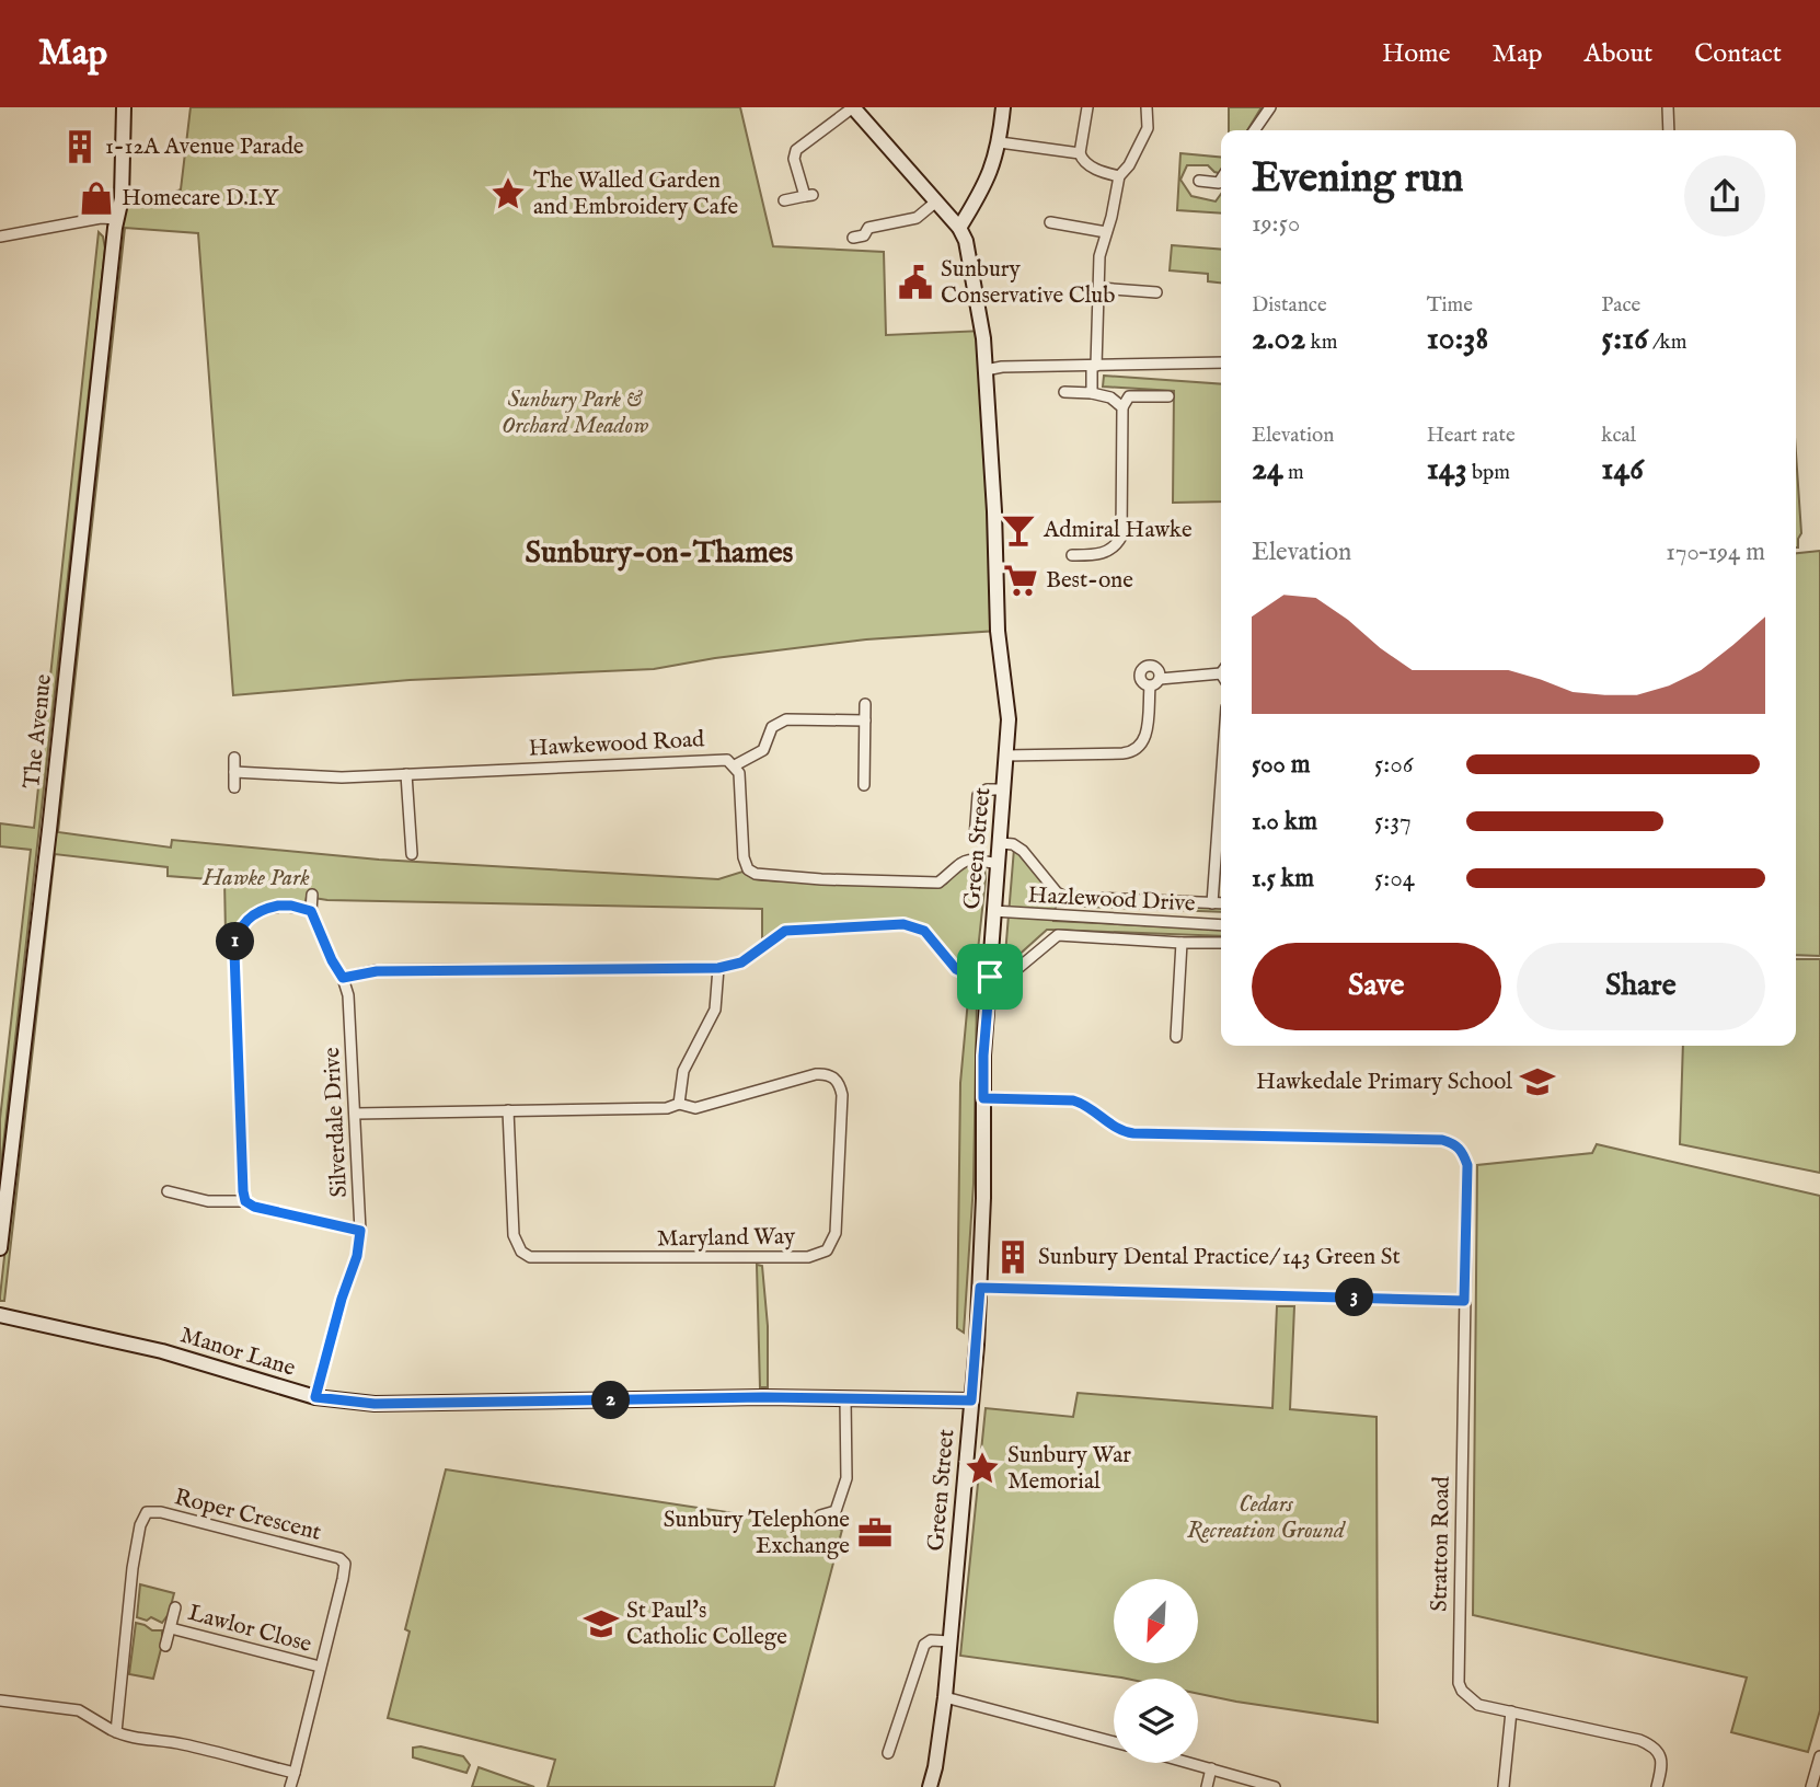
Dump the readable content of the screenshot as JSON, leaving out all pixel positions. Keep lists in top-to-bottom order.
{
  "streets": {
    "street": [
      "The Avenue",
      "Hawkewood Road",
      "Green Street",
      "Hazlewood Drive",
      "Silverdale Drive",
      "Maryland Way",
      "Manor Lane",
      "Roper Crescent",
      "Stratton Road",
      "Lawlor Close"
    ]
  },
  "crossings": [
    ["Hawkewood Road", "Green Street"],
    ["Green Street", "Hazlewood Drive"],
    ["Green Street", "Manor Lane"],
    ["Green Street", "Stratton Road"],
    ["Silverdale Drive", "Maryland Way"],
    ["Silverdale Drive", "Manor Lane"],
    ["Roper Crescent", "Lawlor Close"]
  ],
  "districts": ["Sunbury-on-Thames"],
  "parks": ["Sunbury Park & Orchard Meadow", "Hawke Park", "Cedars Recreation Ground"],
  "places": {
    "building": ["1-12A Avenue Parade", "Sunbury Dental Practice/ 143 Green St"],
    "place": ["The Walled Garden and Embroidery Cafe", "Sunbury War Memorial"],
    "shop": ["Homecare D.I.Y"],
    "public building": ["Sunbury Conservative Club"],
    "bar": ["Admiral Hawke"],
    "supermarket": ["Best-one"],
    "school or university": ["Hawkedale Primary School", "St Paul's Catholic College"],
    "office": ["Sunbury Telephone Exchange"]
  },
  "north": "bottom left",
  "page": {
    "header": "Map",
    "nav": [
      "Home",
      "Map",
      "About",
      "Contact"
    ],
    "heading": ["Evening run", "19:50"],
    "stats": [
      ["Distance", "2.02 km"],
      ["Time", "10:38"],
      ["Pace", "5:16 /km"],
      ["Elevation", "24 m"],
      ["Heart rate", "143 bpm"],
      ["kcal", "146"]
    ],
    "chart": ["Elevation", "170–194 m"],
    "list": [
      {
        "name": "500 m",
        "note": "5:06"
      },
      {
        "name": "1.0 km",
        "note": "5:37"
      },
      {
        "name": "1.5 km",
        "note": "5:04"
      }
    ],
    "pins": ["1", "3", "2"],
    "buttons": ["Save", "Share"]
  }
}
